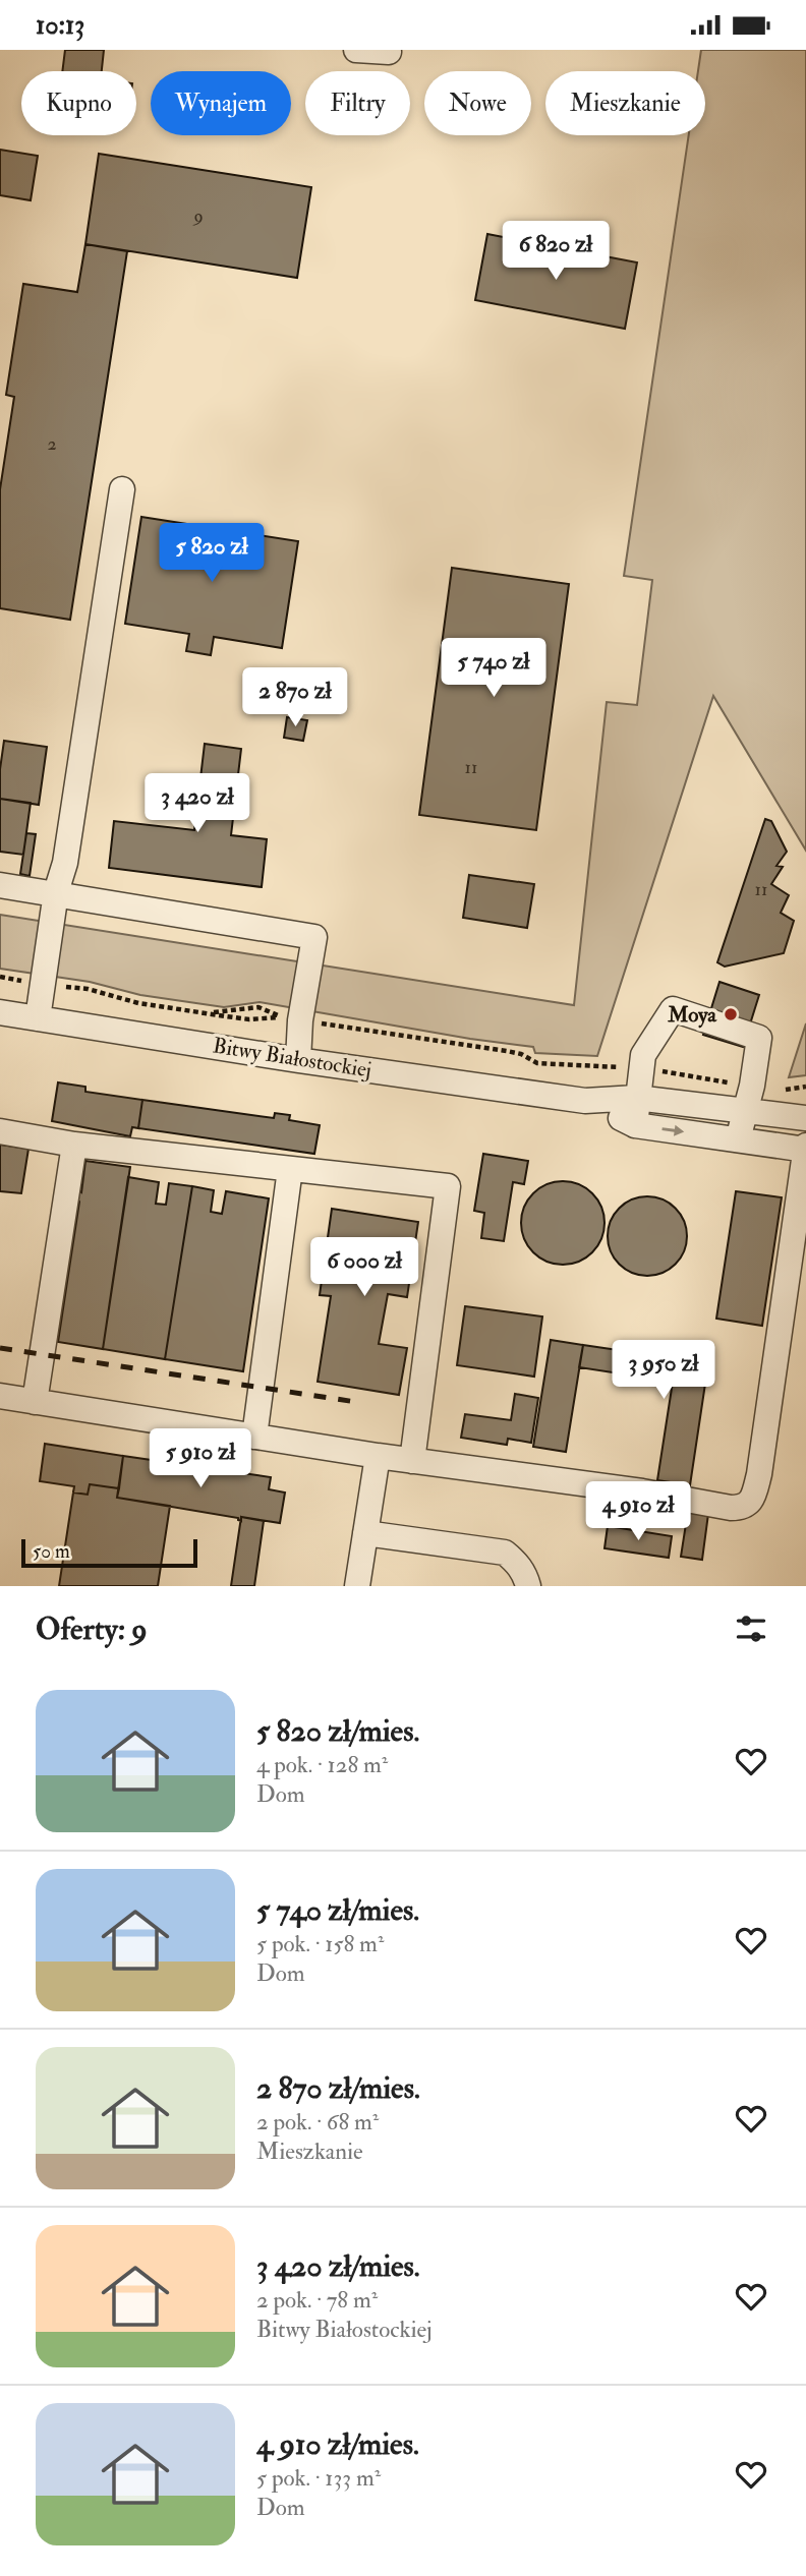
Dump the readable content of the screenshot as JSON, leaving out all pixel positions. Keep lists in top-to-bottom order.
{
  "streets": {
    "street": ["Bitwy Białostockiej"]
  },
  "places": ["Moya"],
  "house_numbers": [
    "9",
    "2",
    "11",
    "11"
  ],
  "scale_bar": "50 m",
  "page": {
    "status": "10:13",
    "chip": [
      "Kupno",
      "Wynajem",
      "Filtry",
      "Nowe",
      "Mieszkanie"
    ],
    "price": [
      "6 820 zł",
      "5 820 zł",
      "5 740 zł",
      "2 870 zł",
      "3 420 zł",
      "6 000 zł",
      "3 950 zł",
      "5 910 zł",
      "4 910 zł"
    ],
    "scale": "50 m",
    "heading": "Oferty: 9",
    "list": [
      {
        "name": "5 820 zł/mies.",
        "note": "4 pok. · 128 m² · Dom"
      },
      {
        "name": "5 740 zł/mies.",
        "note": "5 pok. · 158 m² · Dom"
      },
      {
        "name": "2 870 zł/mies.",
        "note": "2 pok. · 68 m² · Mieszkanie"
      },
      {
        "name": "3 420 zł/mies.",
        "note": "2 pok. · 78 m² · Bitwy Białostockiej"
      },
      {
        "name": "4 910 zł/mies.",
        "note": "5 pok. · 133 m² · Dom"
      }
    ]
  }
}
